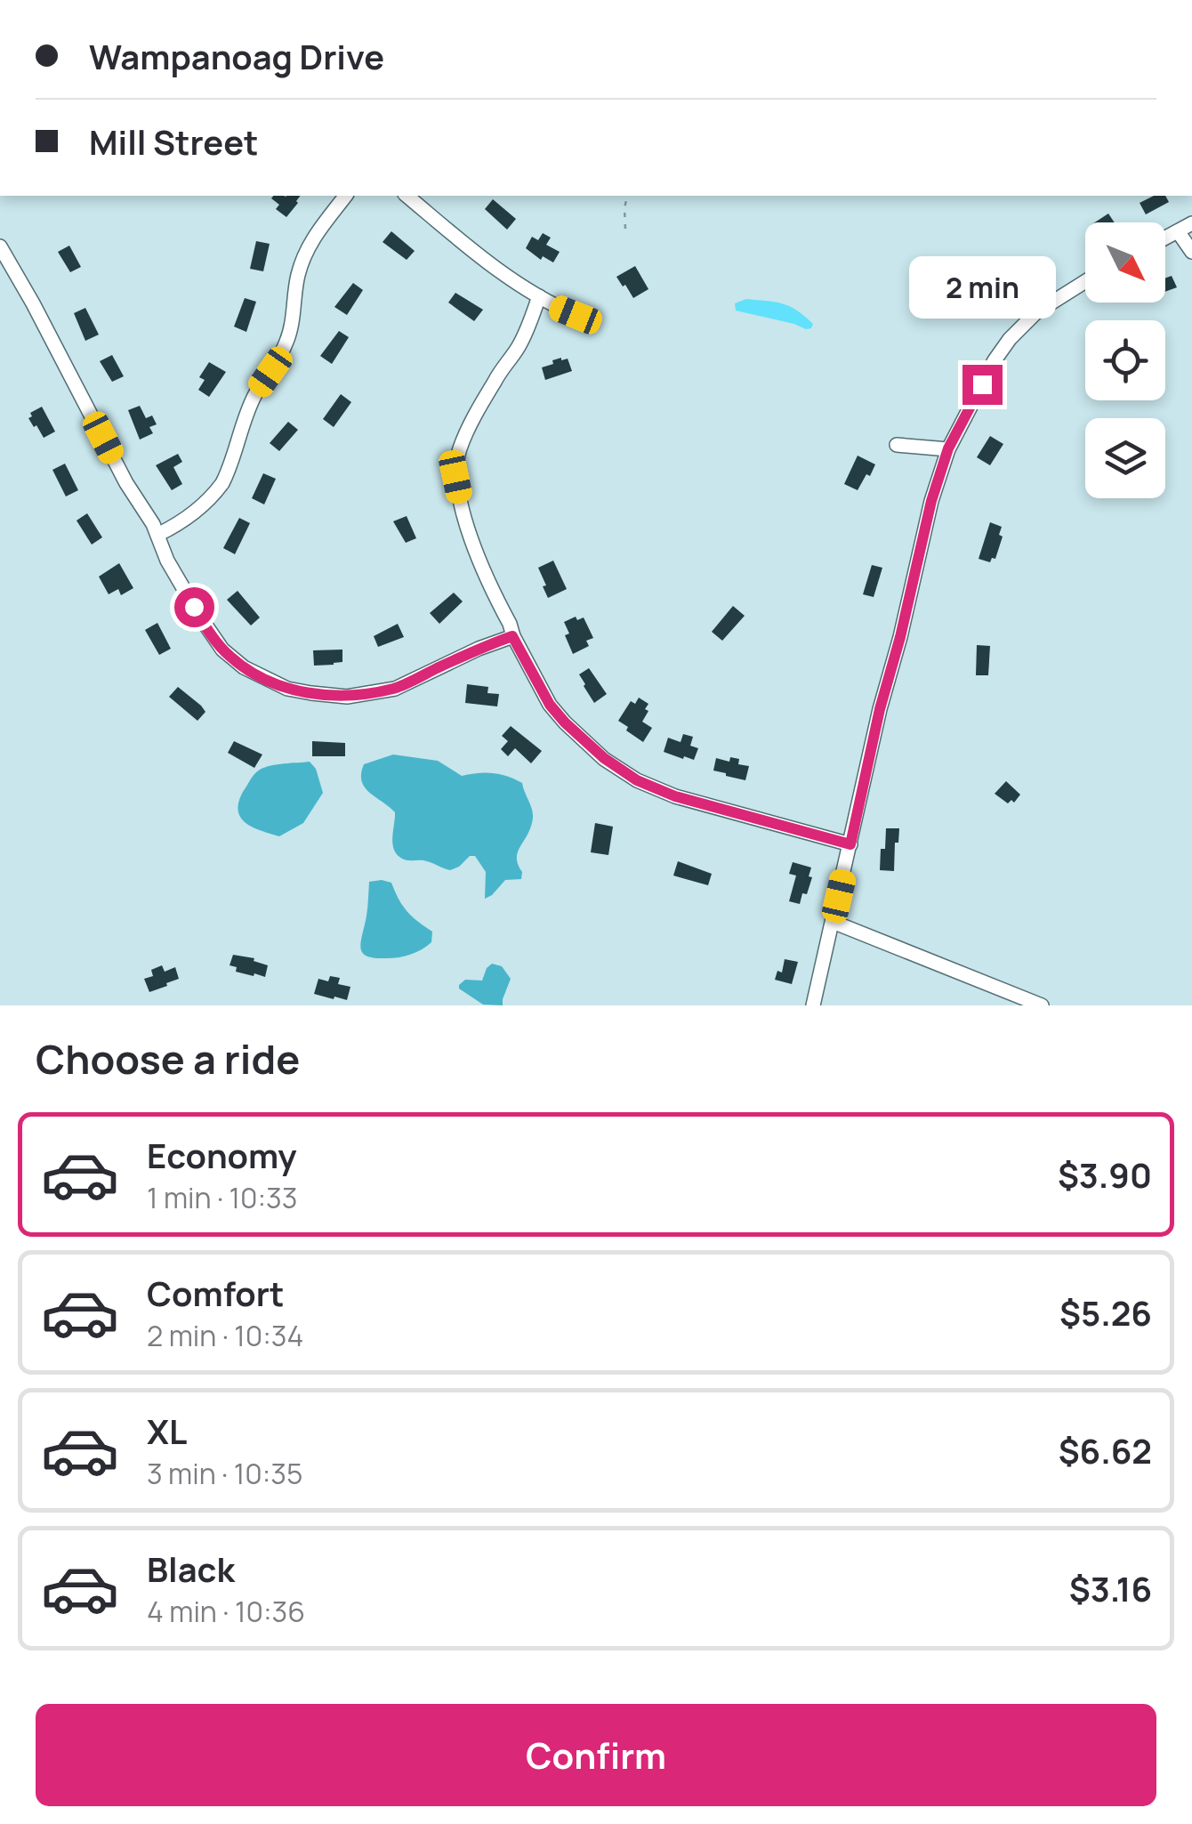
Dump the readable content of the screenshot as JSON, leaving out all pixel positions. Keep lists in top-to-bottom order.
{
  "north": "bottom right",
  "page": {
    "banner": ["Wampanoag Drive", "Mill Street"],
    "bubble": "2 min",
    "heading": "Choose a ride",
    "list": [
      {
        "name": "Economy",
        "note": "1 min · 10:33",
        "value": "$3.90"
      },
      {
        "name": "Comfort",
        "note": "2 min · 10:34",
        "value": "$5.26"
      },
      {
        "name": "XL",
        "note": "3 min · 10:35",
        "value": "$6.62"
      },
      {
        "name": "Black",
        "note": "4 min · 10:36",
        "value": "$3.16"
      }
    ],
    "buttons": "Confirm"
  }
}
